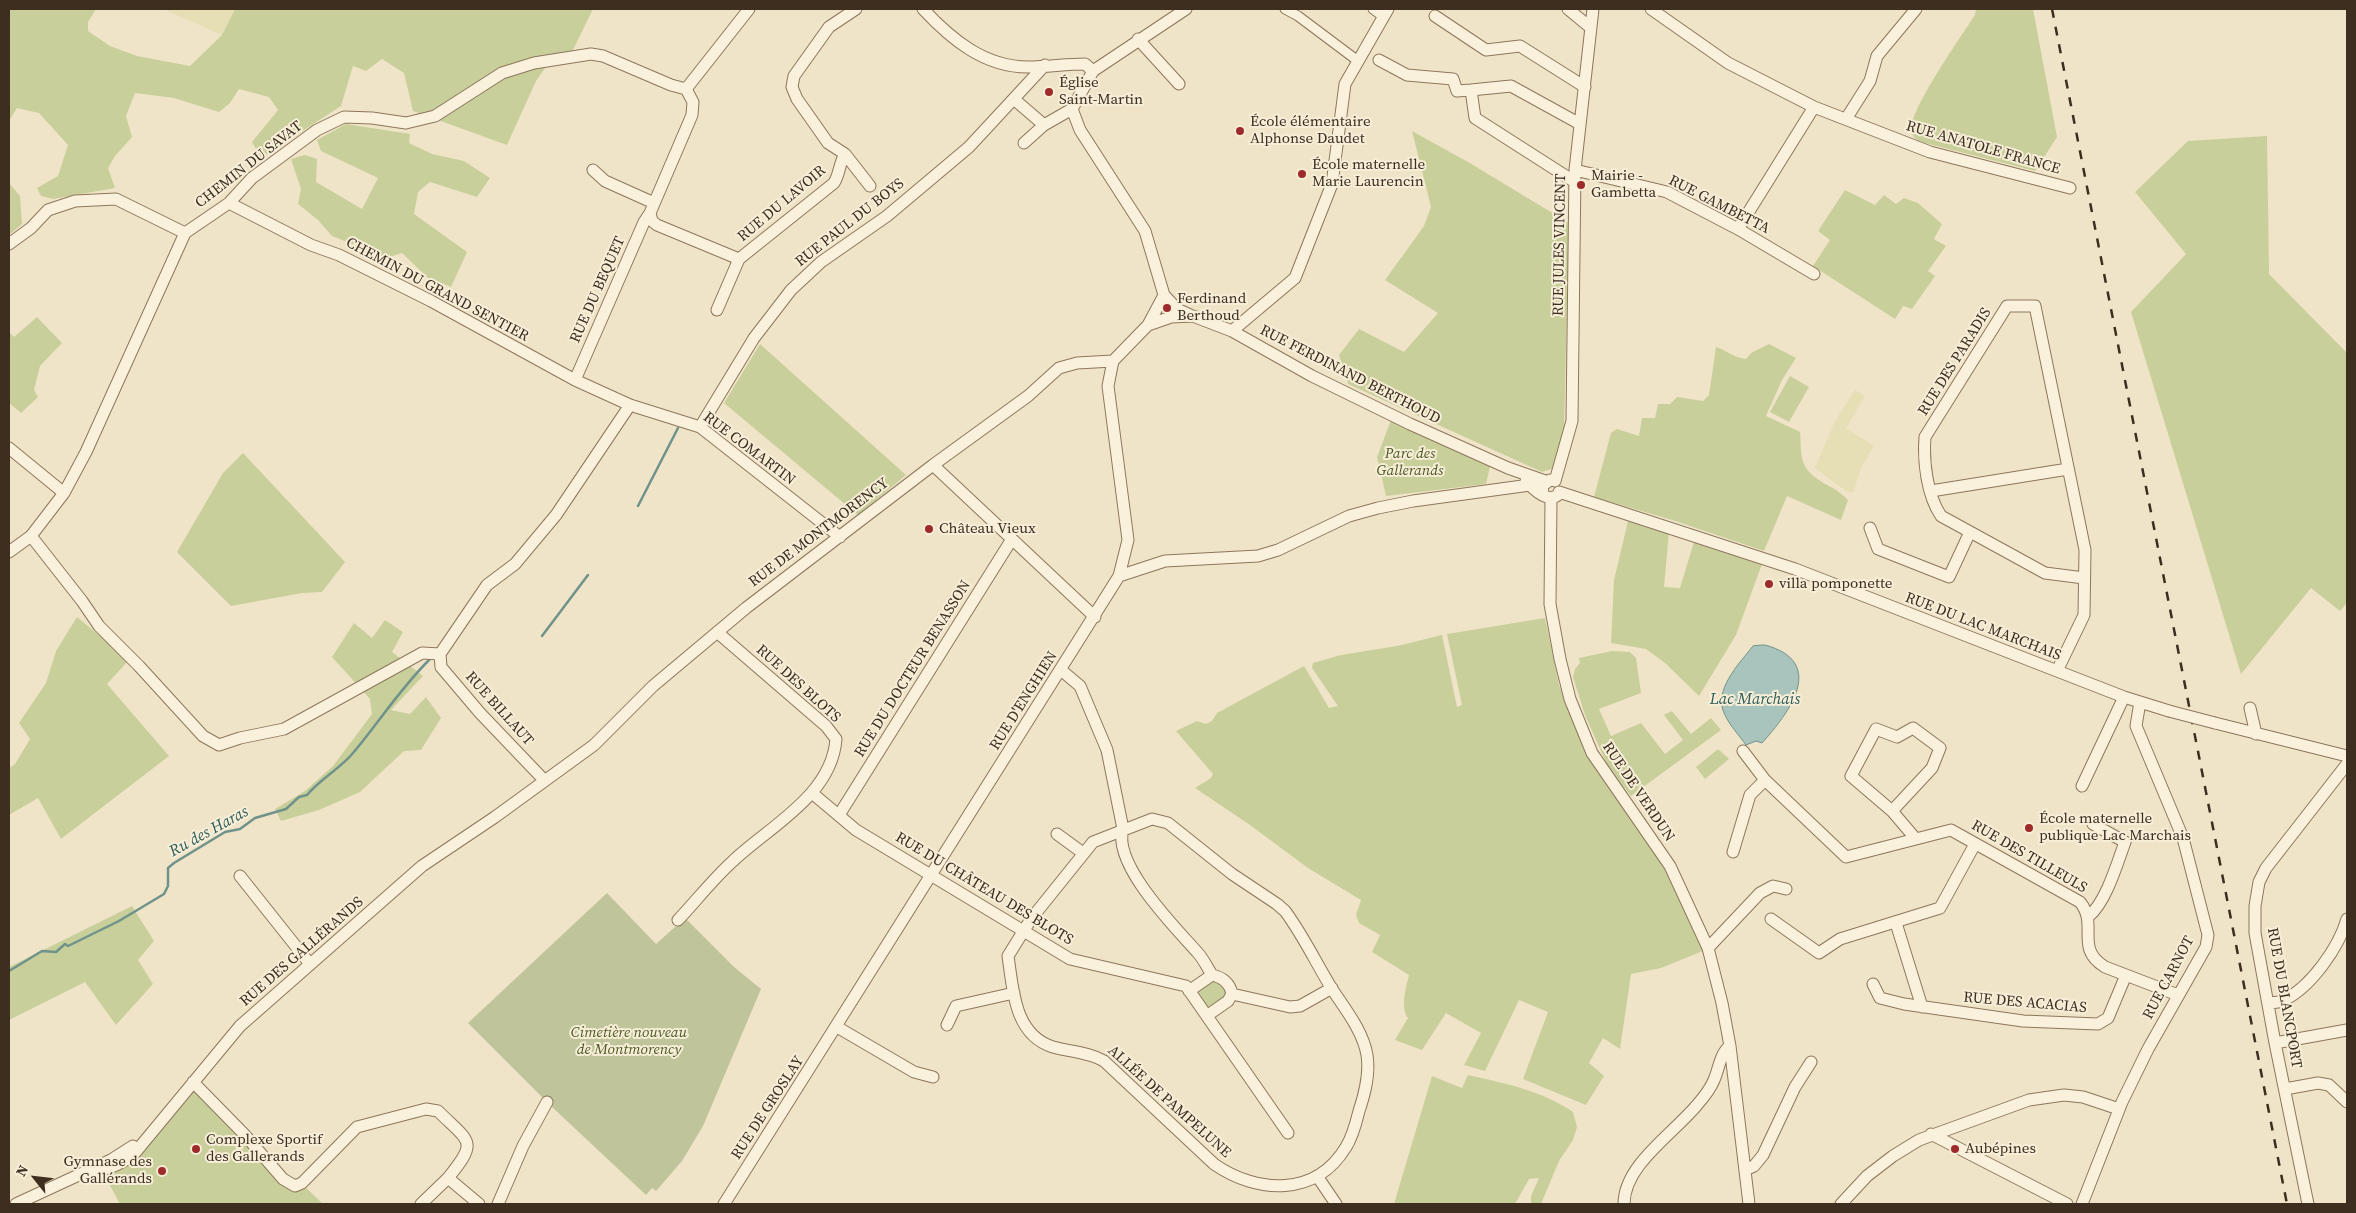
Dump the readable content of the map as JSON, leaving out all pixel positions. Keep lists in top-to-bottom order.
{
  "streets": {
    "street": [
      "RUE ANATOLE FRANCE",
      "CHEMIN DU SAVAT",
      "RUE DU LAVOIR",
      "RUE GAMBETTA",
      "RUE PAUL DU BOYS",
      "RUE JULES VINCENT",
      "CHEMIN DU GRAND SENTIER",
      "RUE DU BEQUET",
      "RUE DES PARADIS",
      "RUE FERDINAND BERTHOUD",
      "RUE COMARTIN",
      "RUE DE MONTMORENCY",
      "RUE DU LAC MARCHAIS",
      "RUE DU DOCTEUR BENASSON",
      "RUE DES BLOTS",
      "RUE D'ENGHIEN",
      "RUE BILLAUT",
      "RUE DE VERDUN",
      "RUE DES TILLEULS",
      "RUE DU CHÂTEAU DES BLOTS",
      "RUE DES GALLÉRANDS",
      "RUE CARNOT",
      "RUE DU BLANCPORT",
      "RUE DES ACACIAS",
      "ALLÉE DE PAMPELUNE",
      "RUE DE GROSLAY"
    ]
  },
  "crossings": [
    ["CHEMIN DU SAVAT", "CHEMIN DU GRAND SENTIER"],
    ["RUE DU LAVOIR", "RUE DU BEQUET"],
    ["RUE GAMBETTA", "RUE JULES VINCENT"],
    ["RUE PAUL DU BOYS", "RUE COMARTIN"],
    ["RUE JULES VINCENT", "RUE FERDINAND BERTHOUD"],
    ["RUE JULES VINCENT", "RUE DU LAC MARCHAIS"],
    ["RUE JULES VINCENT", "RUE DE VERDUN"],
    ["CHEMIN DU GRAND SENTIER", "RUE DU BEQUET"],
    ["CHEMIN DU GRAND SENTIER", "RUE COMARTIN"],
    ["RUE DES PARADIS", "RUE DU LAC MARCHAIS"],
    ["RUE FERDINAND BERTHOUD", "RUE DU LAC MARCHAIS"],
    ["RUE FERDINAND BERTHOUD", "RUE DE VERDUN"],
    ["RUE COMARTIN", "RUE DE MONTMORENCY"],
    ["RUE DE MONTMORENCY", "RUE DES BLOTS"],
    ["RUE DE MONTMORENCY", "RUE D'ENGHIEN"],
    ["RUE DE MONTMORENCY", "RUE BILLAUT"],
    ["RUE DE MONTMORENCY", "RUE DES GALLÉRANDS"],
    ["RUE DU LAC MARCHAIS", "RUE DE VERDUN"],
    ["RUE DU LAC MARCHAIS", "RUE CARNOT"],
    ["RUE DU DOCTEUR BENASSON", "RUE DU CHÂTEAU DES BLOTS"],
    ["RUE DES BLOTS", "RUE DU CHÂTEAU DES BLOTS"],
    ["RUE D'ENGHIEN", "RUE DU CHÂTEAU DES BLOTS"],
    ["RUE D'ENGHIEN", "RUE DE GROSLAY"],
    ["RUE DES TILLEULS", "RUE CARNOT"],
    ["RUE DES TILLEULS", "RUE DES ACACIAS"],
    ["RUE DU CHÂTEAU DES BLOTS", "ALLÉE DE PAMPELUNE"]
  ],
  "water": ["Lac Marchais", "Ru des Haras"],
  "parks": ["Parc des Gallerands", "Cimetière nouveau de Montmorency"],
  "places": [
    "Église Saint-Martin",
    "École élémentaire Alphonse Daudet",
    "École maternelle Marie Laurencin",
    "Mairie - Gambetta",
    "Ferdinand Berthoud",
    "Château Vieux",
    "villa pomponette",
    "École maternelle publique Lac Marchais",
    "Complexe Sportif des Gallerands",
    "Aubépines",
    "Gymnase des Gallérands"
  ],
  "north": "top left"
}
